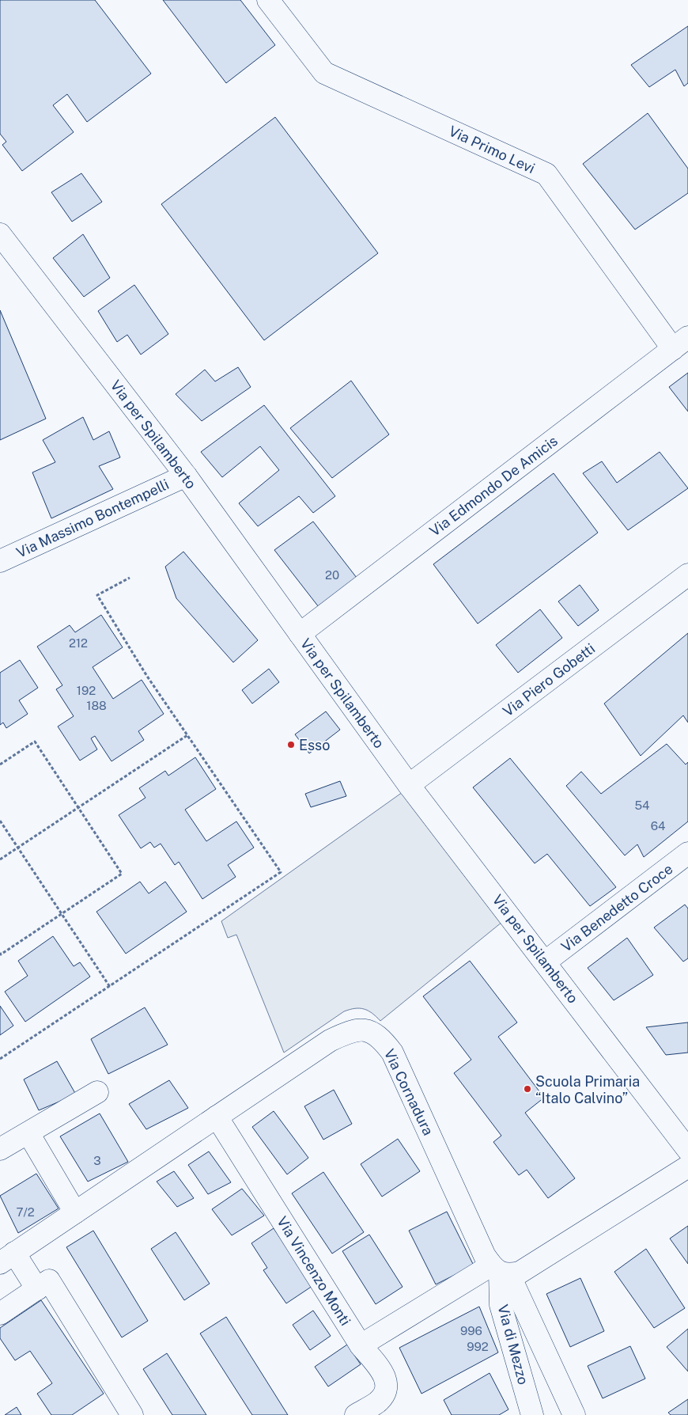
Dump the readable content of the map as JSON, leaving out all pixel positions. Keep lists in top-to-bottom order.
{
  "streets": {
    "street": [
      "Via Primo Levi",
      "Via per Spilamberto",
      "Via Edmondo De Amicis",
      "Via Massimo Bontempelli",
      "Via Piero Gobetti",
      "Via Benedetto Croce",
      "Via Cornadura",
      "Via Vincenzo Monti",
      "Via di Mezzo"
    ]
  },
  "crossings": [
    ["Via Primo Levi", "Via Edmondo De Amicis"],
    ["Via per Spilamberto", "Via Edmondo De Amicis"],
    ["Via per Spilamberto", "Via Massimo Bontempelli"],
    ["Via per Spilamberto", "Via Piero Gobetti"],
    ["Via per Spilamberto", "Via Benedetto Croce"],
    ["Via Cornadura", "Via Vincenzo Monti"],
    ["Via Cornadura", "Via di Mezzo"]
  ],
  "places": ["Esso", "Scuola Primaria “Italo Calvino”"],
  "house_numbers": [
    "20",
    "212",
    "192",
    "188",
    "54",
    "64",
    "3",
    "7/2",
    "996",
    "992"
  ]
}
